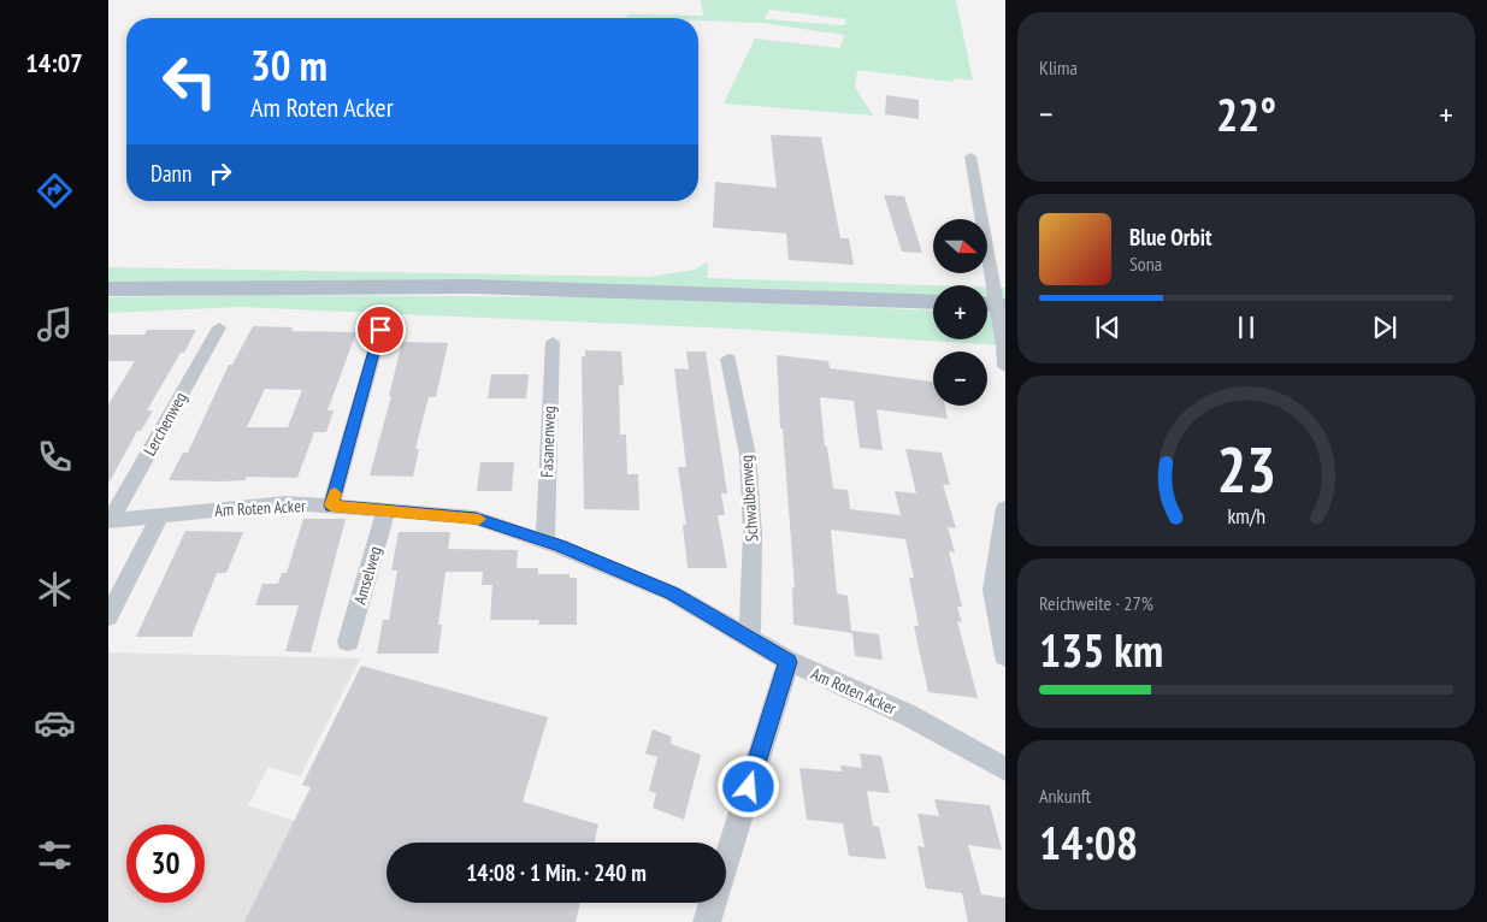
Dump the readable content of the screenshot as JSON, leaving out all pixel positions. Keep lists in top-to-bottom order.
{
  "streets": {
    "street": [
      "Lerchenweg",
      "Fasanenweg",
      "Schwalbenweg",
      "Am Roten Acker",
      "Amselweg"
    ]
  },
  "crossings": [
    ["Lerchenweg", "Am Roten Acker"],
    ["Fasanenweg", "Am Roten Acker"],
    ["Schwalbenweg", "Am Roten Acker"],
    ["Am Roten Acker", "Amselweg"]
  ],
  "north": "right",
  "page": {
    "tabs": "14:07",
    "tile": [
      "Klima",
      ["Reichweite · 27%", "135 km"],
      ["Ankunft", "14:08"]
    ],
    "turn": ["30 m", "Am Roten Acker"],
    "heat": ["−", "22°", "+"],
    "then": "Dann",
    "song": ["Blue Orbit", "Sona"],
    "map_buttons": ["+", "−"],
    "limit": "30",
    "trip": "14:08 · 1 Min. · 240 m",
    "gauge": ["23", "km/h"]
  }
}
